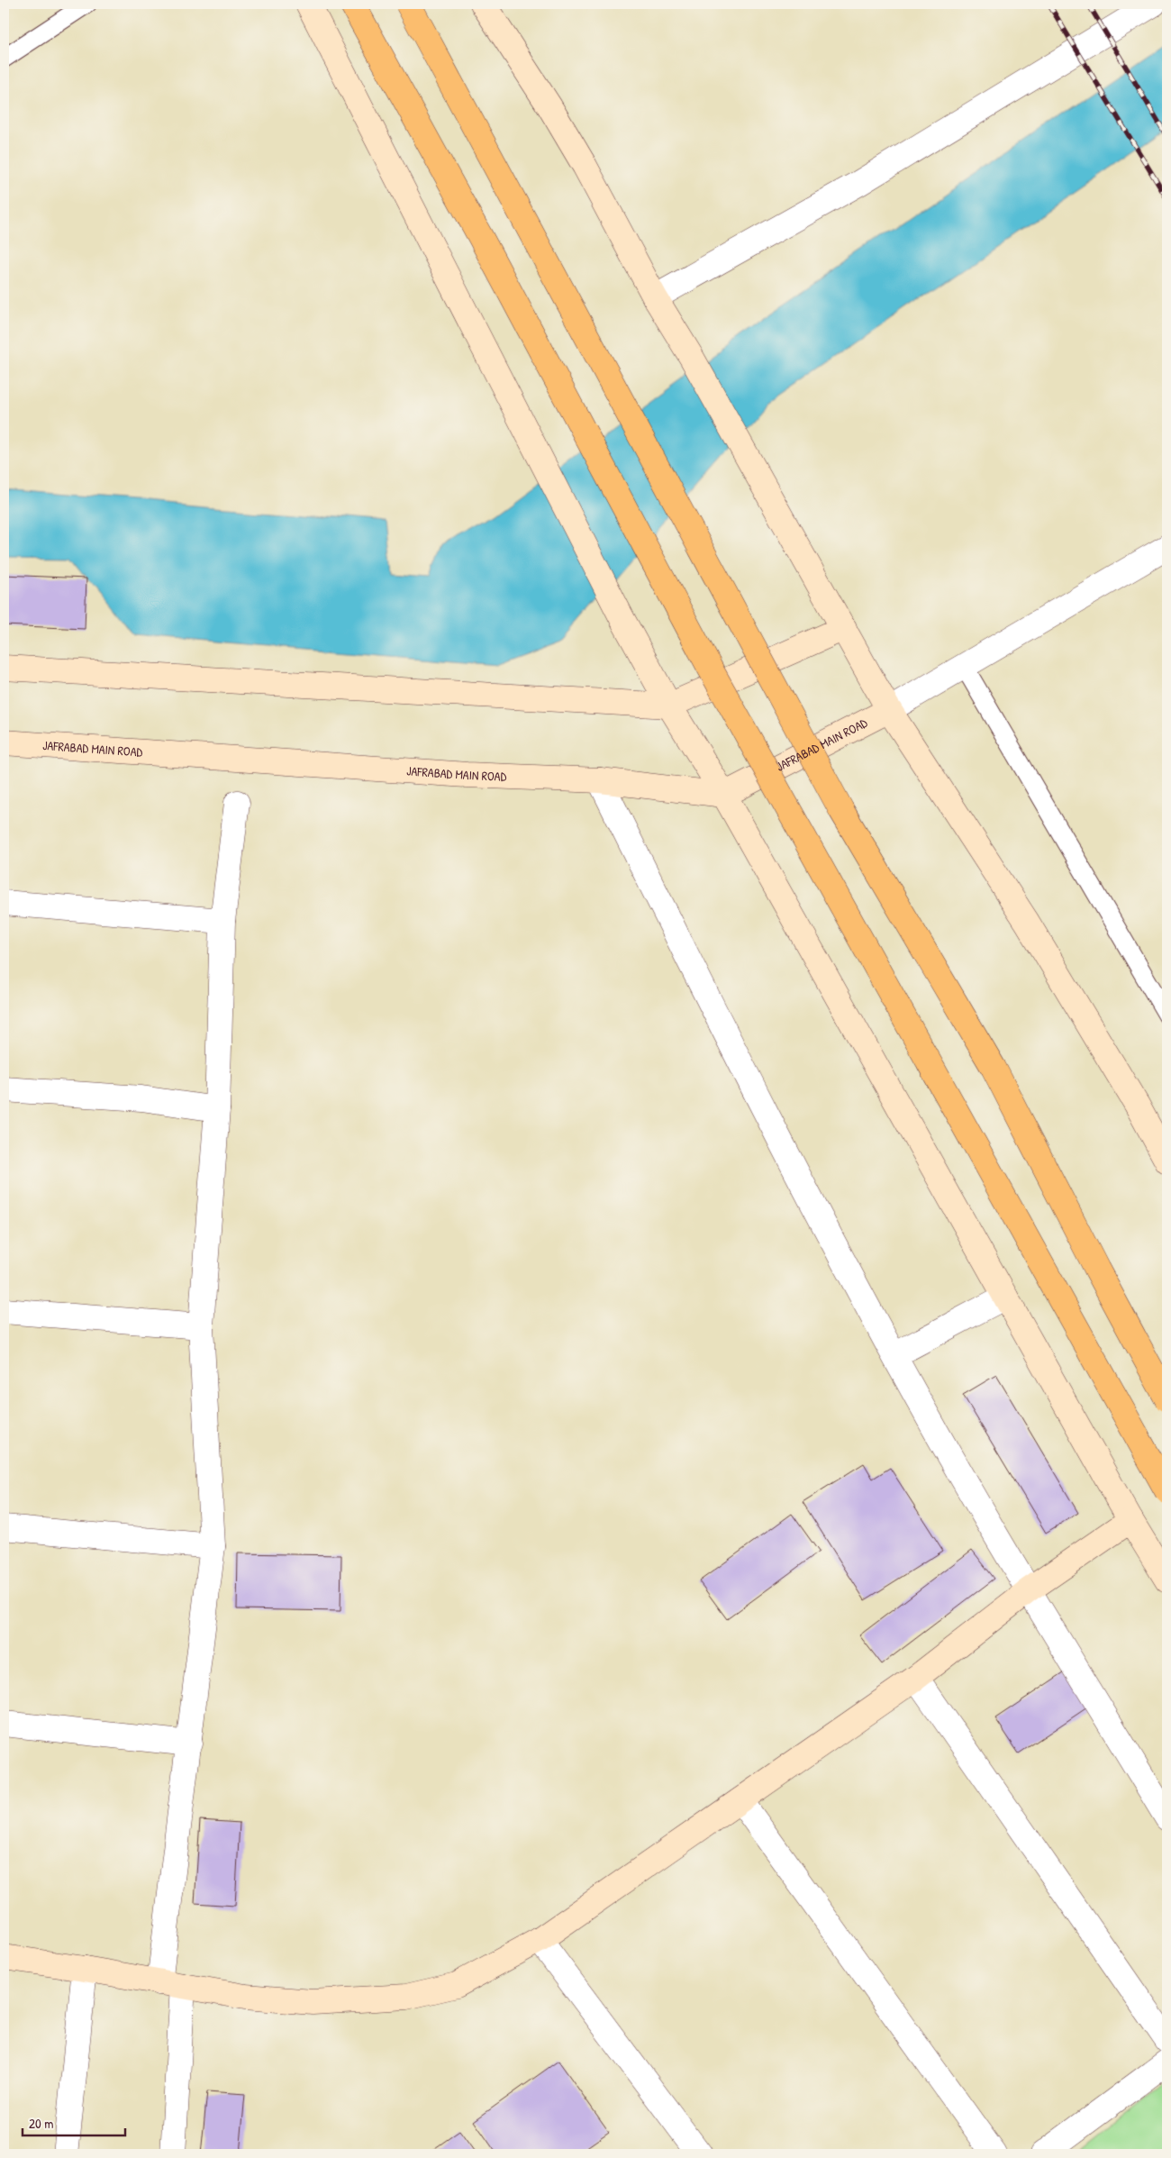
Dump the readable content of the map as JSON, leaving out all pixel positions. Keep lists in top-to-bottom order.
{
  "streets": {
    "main road": ["JAFRABAD MAIN ROAD"]
  },
  "scale_bar": "20 m"
}
